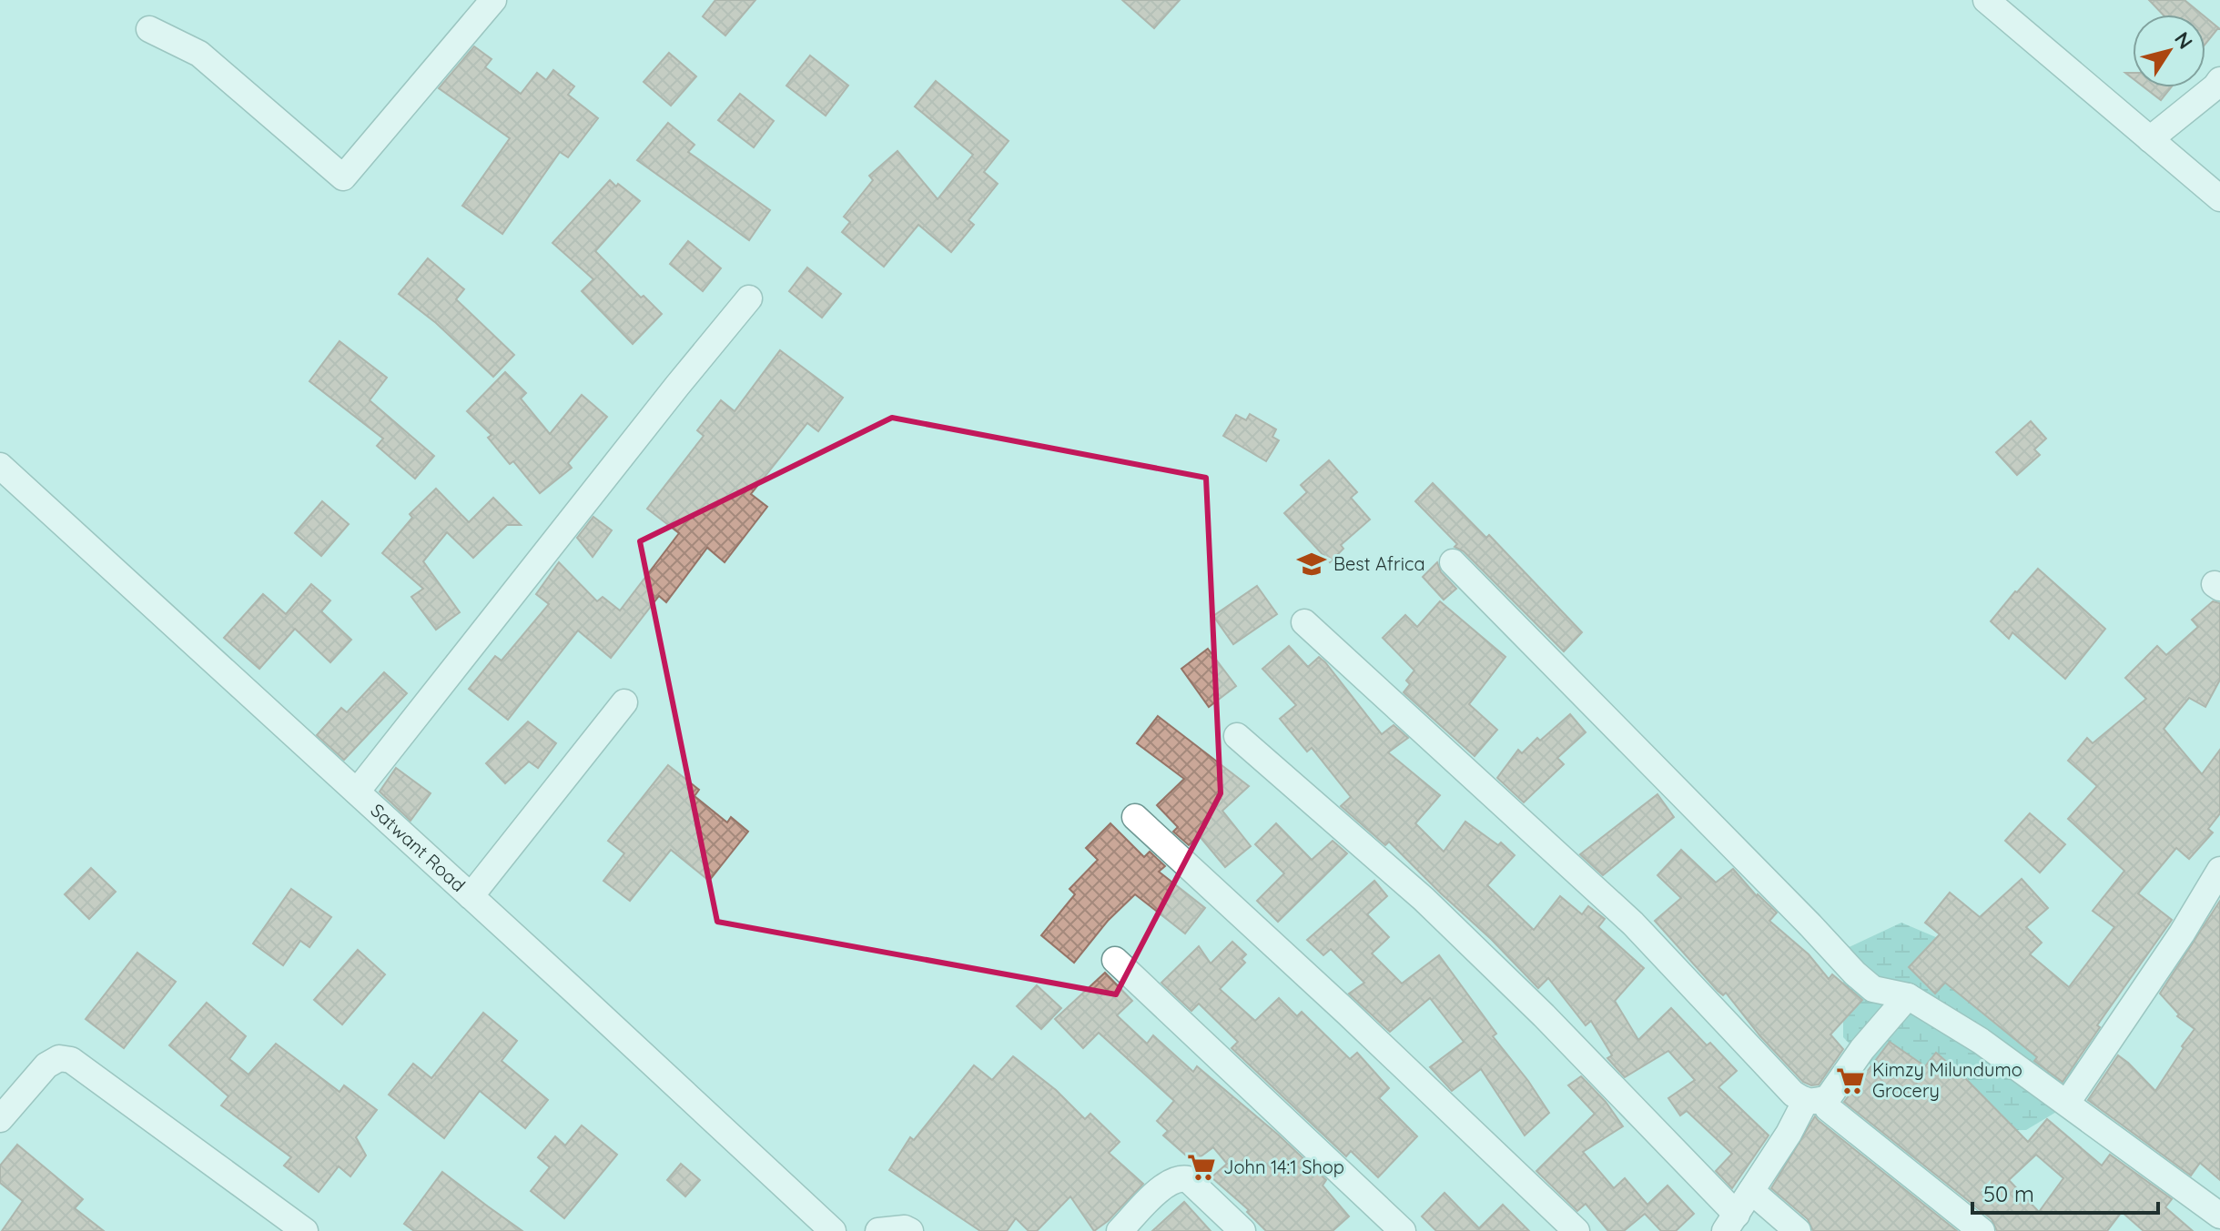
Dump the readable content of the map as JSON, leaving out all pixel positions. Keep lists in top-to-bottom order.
{
  "streets": {
    "street": ["Satwant Road"]
  },
  "places": {
    "school or university": ["Best Africa"],
    "supermarket": ["Kimzy Milundumo Grocery", "John 14:1 Shop"]
  },
  "scale_bar": "50 m",
  "north": "top right"
}
